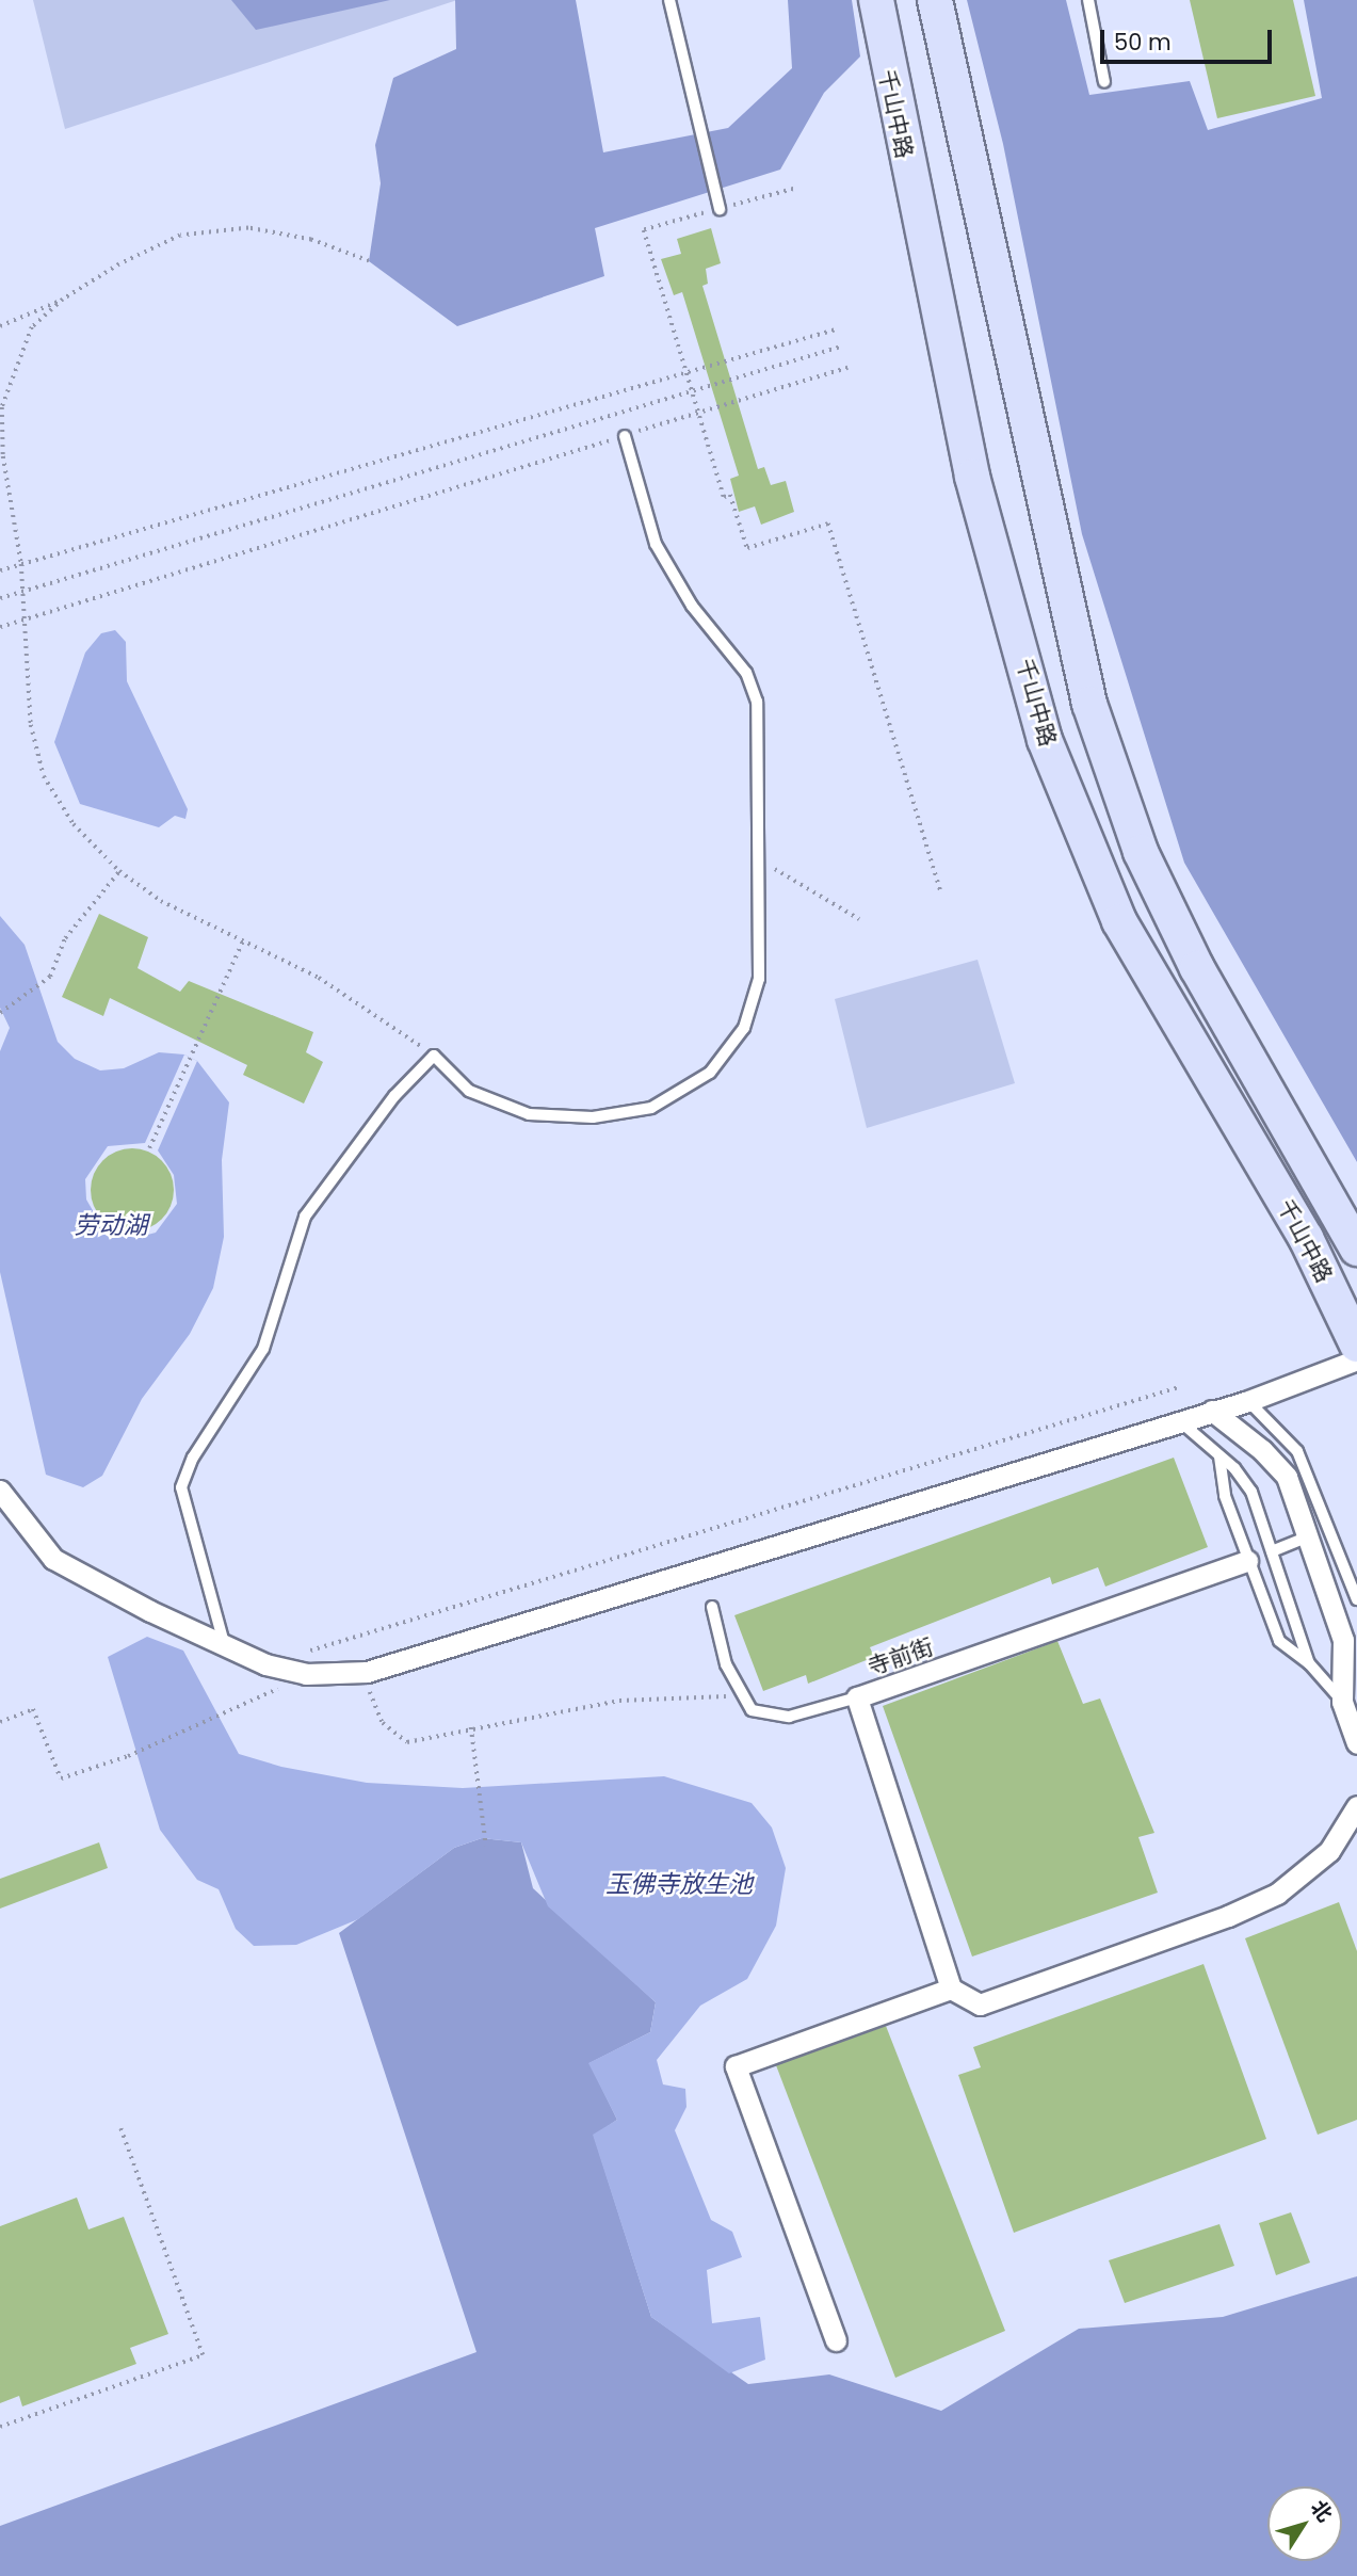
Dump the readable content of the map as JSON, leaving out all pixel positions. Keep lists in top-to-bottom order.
{
  "streets": {
    "main road": ["千山中路"],
    "street": ["寺前街"]
  },
  "water": ["劳动湖", "玉佛寺放生池"],
  "scale_bar": "50 m",
  "north": "top right"
}
